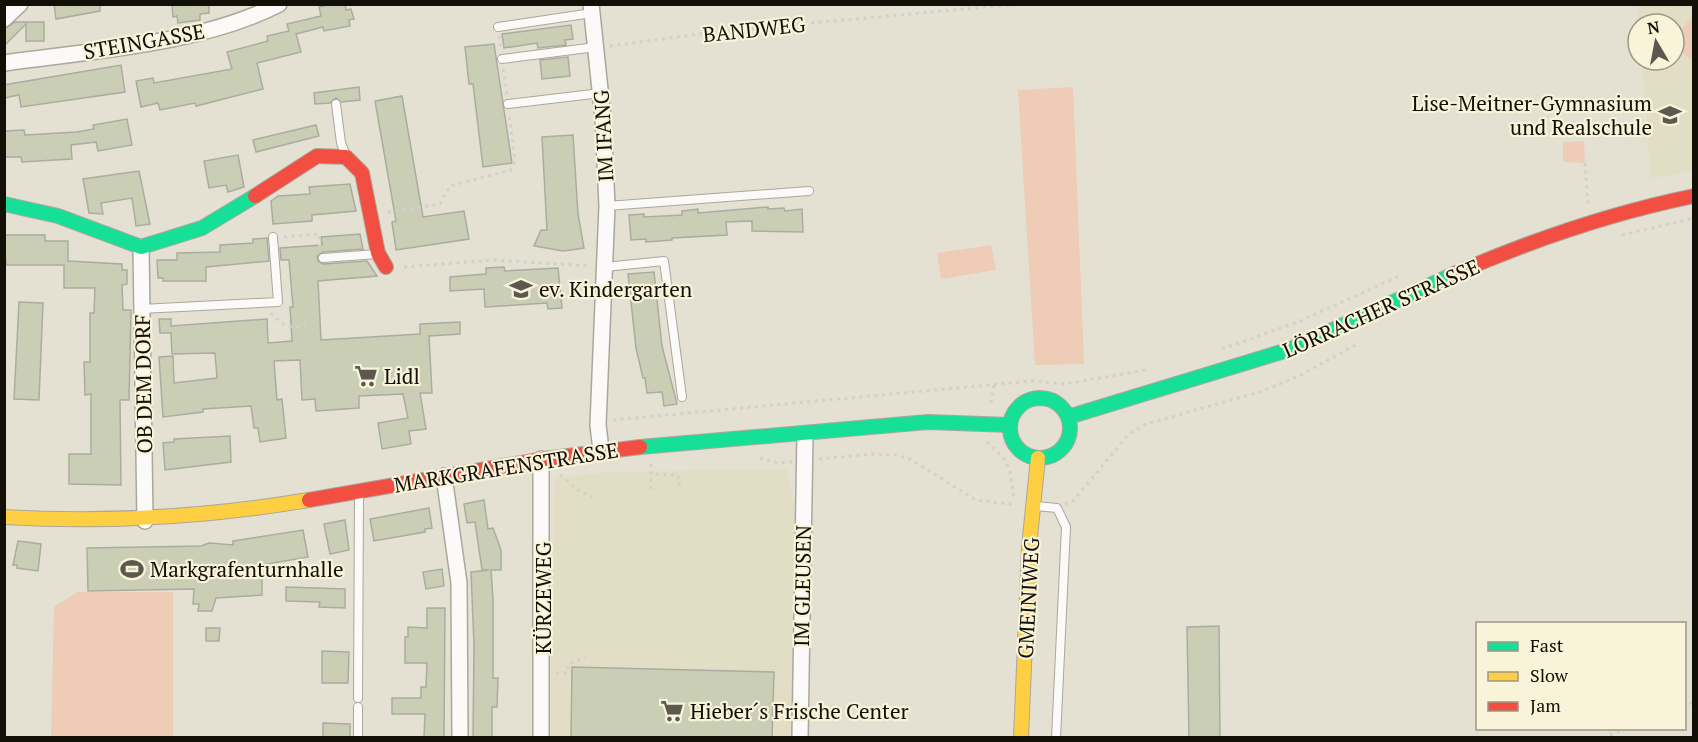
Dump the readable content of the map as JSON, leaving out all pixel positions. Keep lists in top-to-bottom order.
{
  "streets": {
    "main road": ["LÖRRACHER STRASSE", "MARKGRAFENSTRASSE", "GMEINIWEG"],
    "street": [
      "STEINGASSE",
      "IM IFANG",
      "OB DEM DORF",
      "IM GLEUSEN",
      "KÜRZEWEG"
    ],
    "path": ["BANDWEG"]
  },
  "crossings": [
    ["BANDWEG", "IM IFANG"],
    ["IM IFANG", "MARKGRAFENSTRASSE"],
    ["LÖRRACHER STRASSE", "MARKGRAFENSTRASSE"],
    ["LÖRRACHER STRASSE", "GMEINIWEG"],
    ["OB DEM DORF", "MARKGRAFENSTRASSE"],
    ["MARKGRAFENSTRASSE", "IM GLEUSEN"],
    ["MARKGRAFENSTRASSE", "KÜRZEWEG"],
    ["MARKGRAFENSTRASSE", "GMEINIWEG"]
  ],
  "places": {
    "school or university": ["Lise-Meitner-Gymnasium und Realschule", "ev. Kindergarten"],
    "supermarket": ["Lidl", "Hieber´s Frische Center"],
    "sports": ["Markgrafenturnhalle"]
  },
  "legend": ["Fast", "Slow", "Jam"],
  "north": "top"
}
